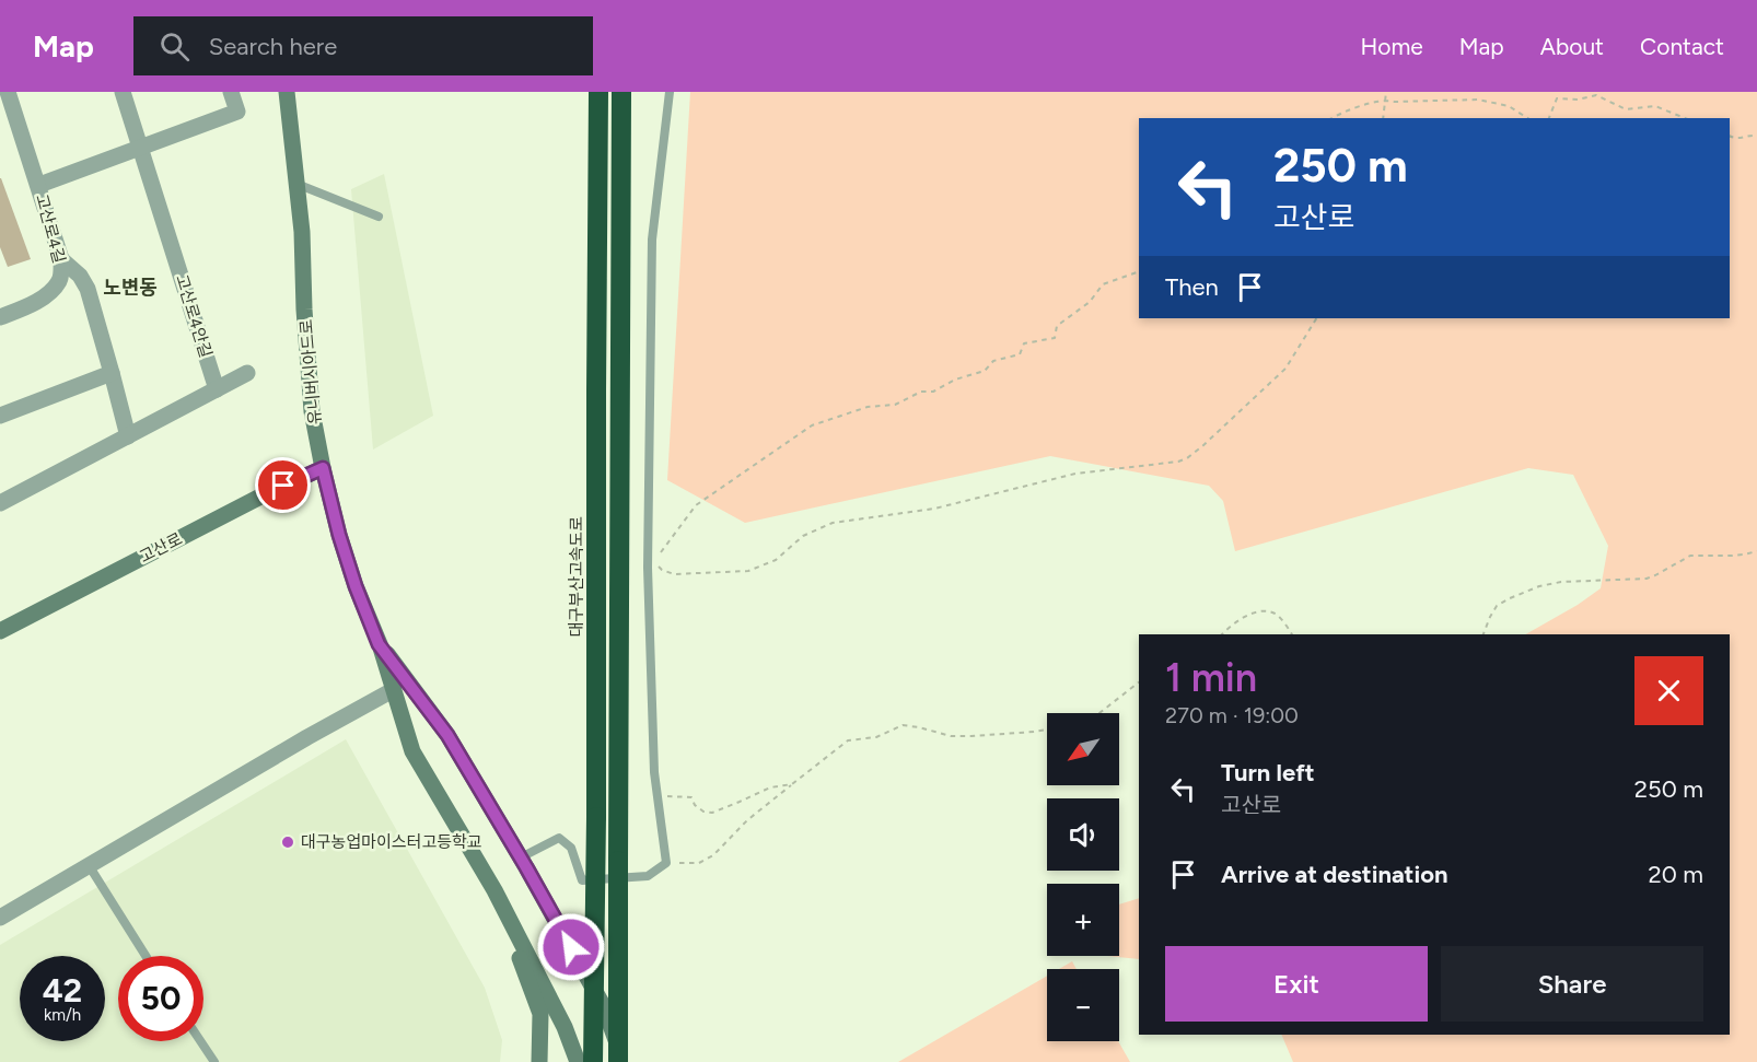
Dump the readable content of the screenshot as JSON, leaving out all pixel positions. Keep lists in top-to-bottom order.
{
  "streets": {
    "highway": ["대구부산고속도로"],
    "main road": ["유니버시아드로", "고산로"],
    "street": ["고산로4길", "고산로4안길"]
  },
  "crossings": [
    ["고산로4길", "고산로4안길"],
    ["유니버시아드로", "고산로"]
  ],
  "districts": ["노변동"],
  "places": ["대구농업마이스터고등학교"],
  "north": "bottom left",
  "page": {
    "header": "Map",
    "search": "Search here",
    "nav": [
      "Home",
      "Map",
      "About",
      "Contact"
    ],
    "turn": ["250 m", "고산로"],
    "then": "Then",
    "heading": ["1 min", "270 m · 19:00"],
    "map_buttons": ["+", "−"],
    "list": [
      {
        "name": "Turn left",
        "note": "고산로",
        "value": "250 m"
      },
      {
        "name": "Arrive at destination",
        "value": "20 m"
      }
    ],
    "buttons": ["Exit", "Share"],
    "speed": "42 km/h",
    "limit": "50"
  }
}
